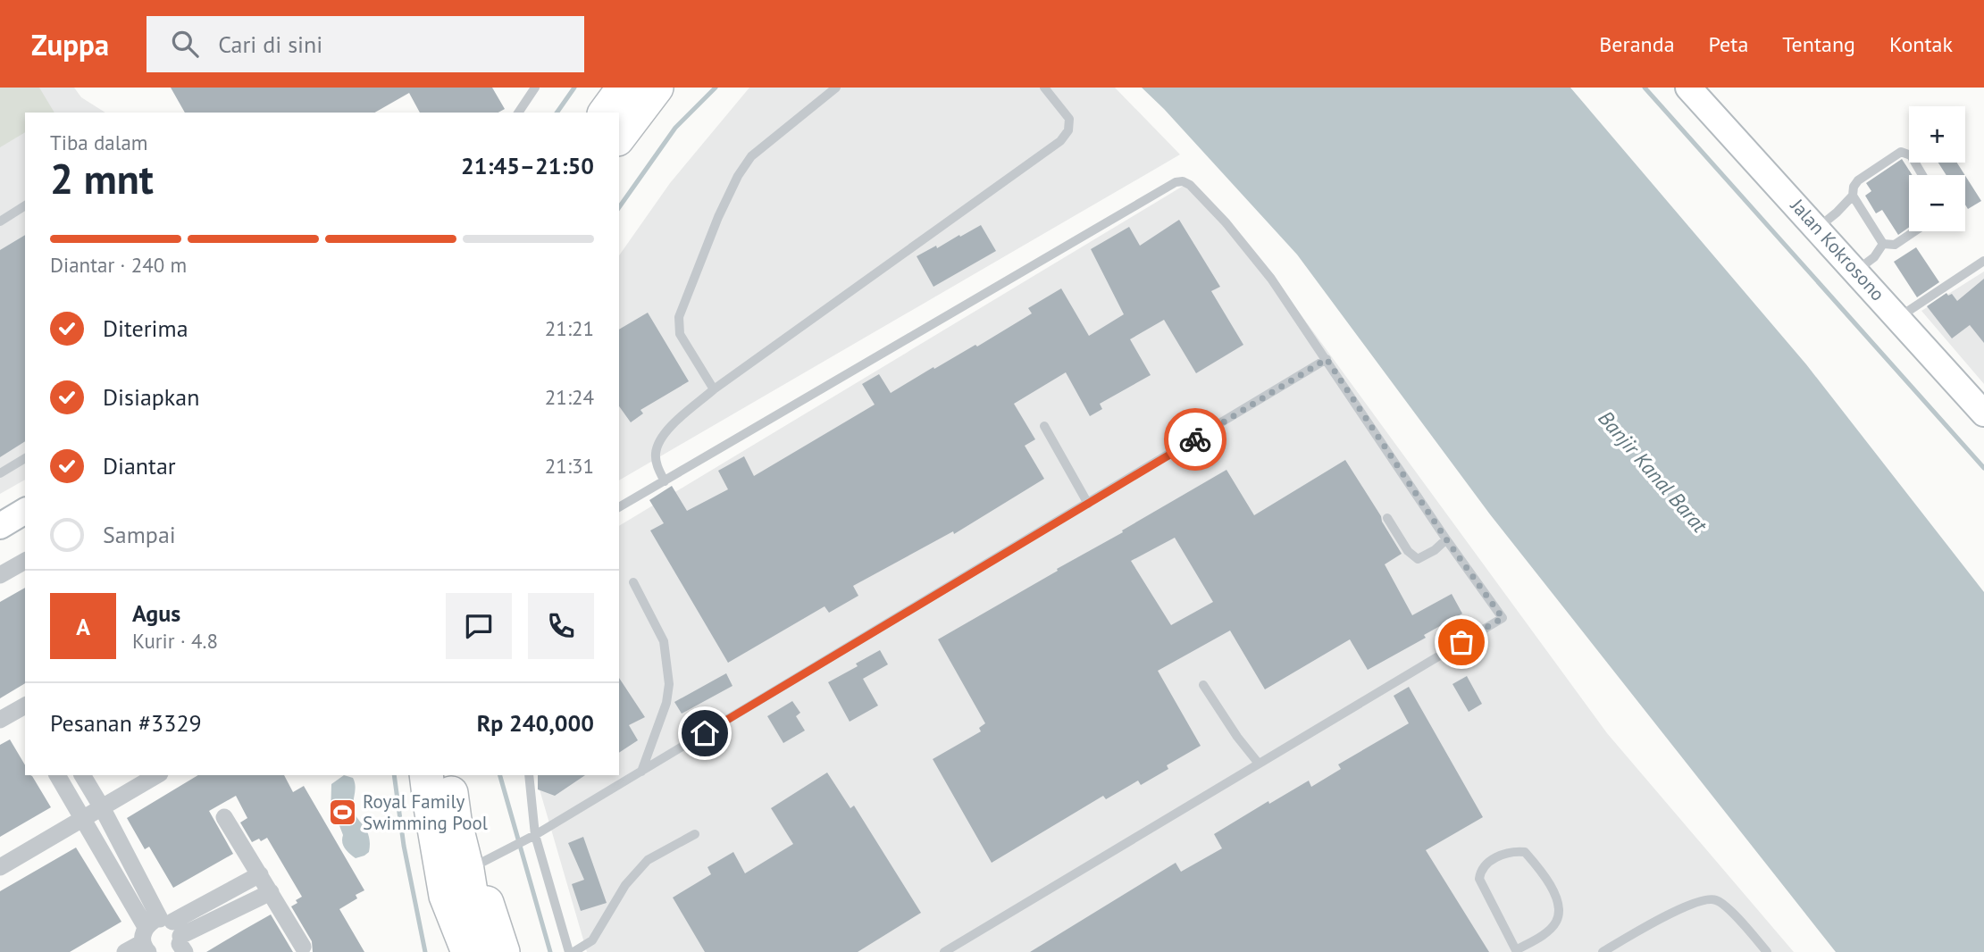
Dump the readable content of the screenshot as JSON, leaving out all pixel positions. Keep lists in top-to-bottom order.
{
  "streets": {
    "street": ["Jalan Kokrosono"]
  },
  "water": ["Banjir Kanal Barat"],
  "places": {
    "sports": ["Royal Family Swimming Pool"]
  },
  "page": {
    "header": "Zuppa",
    "search": "Cari di sini",
    "nav": [
      "Beranda",
      "Peta",
      "Tentang",
      "Kontak"
    ],
    "map_buttons": ["+", "−"],
    "heading": ["2 mnt", "Tiba dalam", "21:45–21:50"],
    "panel": [
      "Agus",
      "Kurir · 4.8",
      "Pesanan #3329",
      "Rp 240,000"
    ],
    "bar": "Diantar · 240 m",
    "list": [
      ["Diterima", "21:21"],
      ["Disiapkan", "21:24"],
      ["Diantar", "21:31"],
      "Sampai"
    ],
    "round": "A"
  }
}
